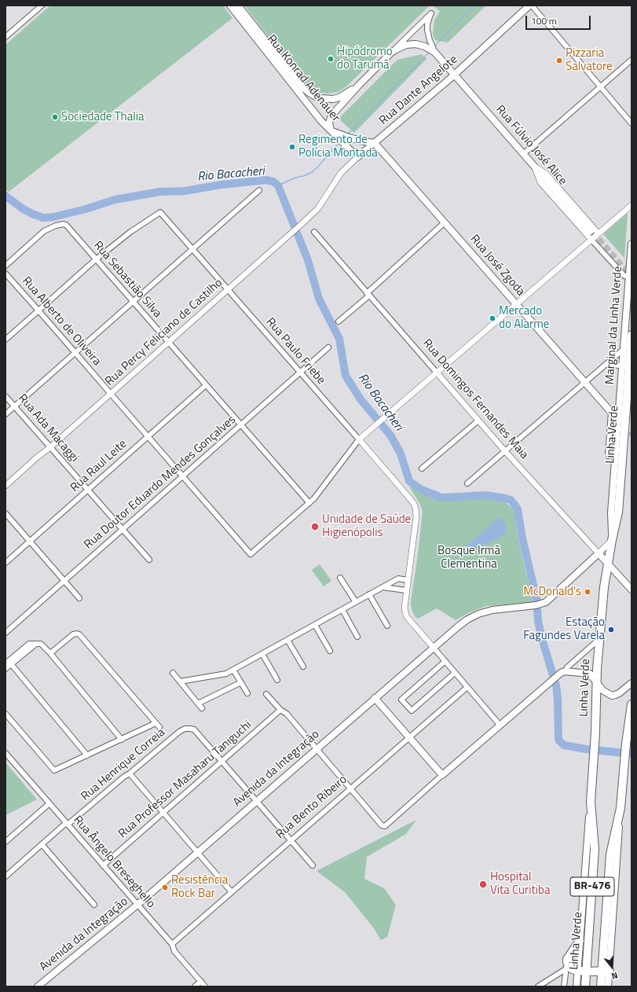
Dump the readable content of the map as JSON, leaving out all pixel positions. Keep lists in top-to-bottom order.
{
  "streets": {
    "highway": ["Linha Verde", "BR-476"],
    "main road": [
      "Rua Konrad Adenauer",
      "Rua Dante Angelote",
      "Rua Fúlvio José Alice",
      "Rua José Zgoda",
      "Marginal da Linha Verde",
      "Rua Domingos Fernandes Maia",
      "Avenida da Integração"
    ],
    "street": [
      "Rua Sebastião Silva",
      "Rua Alberto de Oliveira",
      "Rua Percy Feliciano de Castilho",
      "Rua Paulo Friebe",
      "Rua Ada Macaggi",
      "Rua Raul Leite",
      "Rua Doutor Eduardo Mendes Gonçalves",
      "Rua Henrique Correia",
      "Rua Professor Masaharu Taniguchi",
      "Rua Bento Ribeiro",
      "Rua Ângelo Breseghello"
    ]
  },
  "crossings": [
    ["Rua Konrad Adenauer", "Rua Dante Angelote"],
    ["Rua Konrad Adenauer", "Rua José Zgoda"],
    ["Rua Dante Angelote", "Rua Fúlvio José Alice"],
    ["Rua Dante Angelote", "Rua José Zgoda"],
    ["Rua Dante Angelote", "Rua Percy Feliciano de Castilho"],
    ["Rua Sebastião Silva", "Rua Alberto de Oliveira"],
    ["Rua Sebastião Silva", "Rua Percy Feliciano de Castilho"],
    ["Rua Sebastião Silva", "Rua Paulo Friebe"],
    ["Rua Sebastião Silva", "Rua Raul Leite"],
    ["Rua Sebastião Silva", "Rua Doutor Eduardo Mendes Gonçalves"],
    ["Rua Alberto de Oliveira", "Rua Percy Feliciano de Castilho"],
    ["Rua Alberto de Oliveira", "Rua Raul Leite"],
    ["Rua Alberto de Oliveira", "Rua Doutor Eduardo Mendes Gonçalves"],
    ["Marginal da Linha Verde", "Linha Verde"],
    ["Rua Percy Feliciano de Castilho", "Rua Paulo Friebe"],
    ["Rua Percy Feliciano de Castilho", "Rua Ada Macaggi"],
    ["Rua Paulo Friebe", "Rua Doutor Eduardo Mendes Gonçalves"],
    ["Rua Domingos Fernandes Maia", "Linha Verde"],
    ["Rua Domingos Fernandes Maia", "Avenida da Integração"],
    ["Rua Ada Macaggi", "Rua Raul Leite"],
    ["Rua Ada Macaggi", "Rua Doutor Eduardo Mendes Gonçalves"],
    ["Rua Henrique Correia", "Rua Professor Masaharu Taniguchi"],
    ["Rua Henrique Correia", "Rua Ângelo Breseghello"],
    ["Avenida da Integração", "Rua Ângelo Breseghello"],
    ["Rua Professor Masaharu Taniguchi", "Rua Ângelo Breseghello"],
    ["Rua Bento Ribeiro", "Rua Ângelo Breseghello"]
  ],
  "water": ["Rio Bacacheri"],
  "parks": ["Bosque Irmã Clementina"],
  "places": [
    "Hipódromo do Tarumã",
    "Pizzaria Salvatore",
    "Sociedade Thalia",
    "Regimento de Polícia Montada",
    "Mercado do Alarme",
    "Unidade de Saúde Higienópolis",
    "McDonald's",
    "Estação Fagundes Varela",
    "Hospital Vita Curitiba",
    "Resistência Rock Bar"
  ],
  "scale_bar": "100 m",
  "north": "bottom"
}
